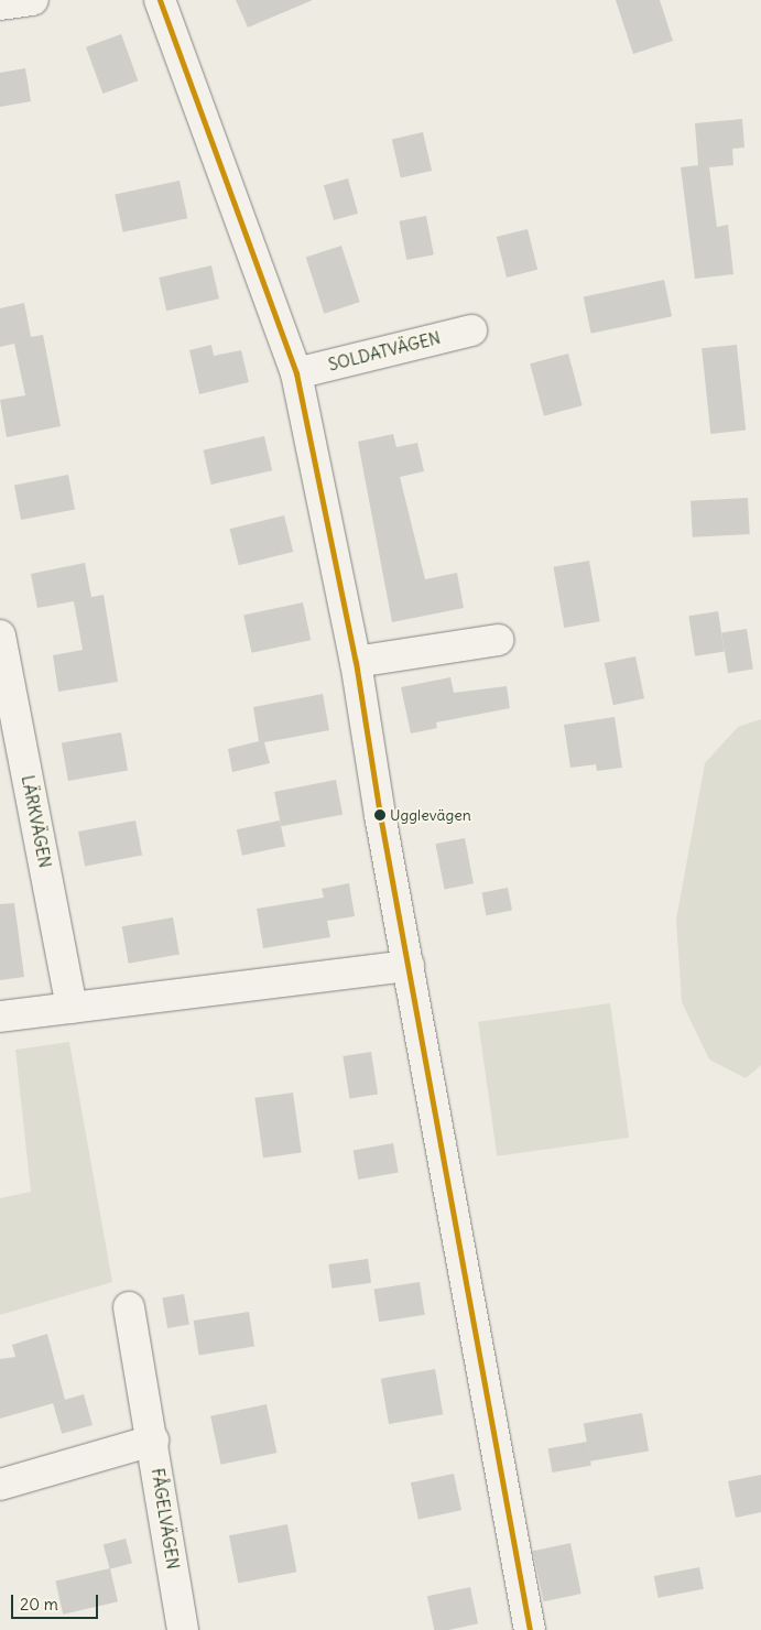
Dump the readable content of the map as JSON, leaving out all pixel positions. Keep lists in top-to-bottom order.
{
  "streets": {
    "street": ["SOLDATVÄGEN", "LÄRKVÄGEN", "FÅGELVÄGEN"]
  },
  "places": ["Ugglevägen"],
  "scale_bar": "20 m"
}
